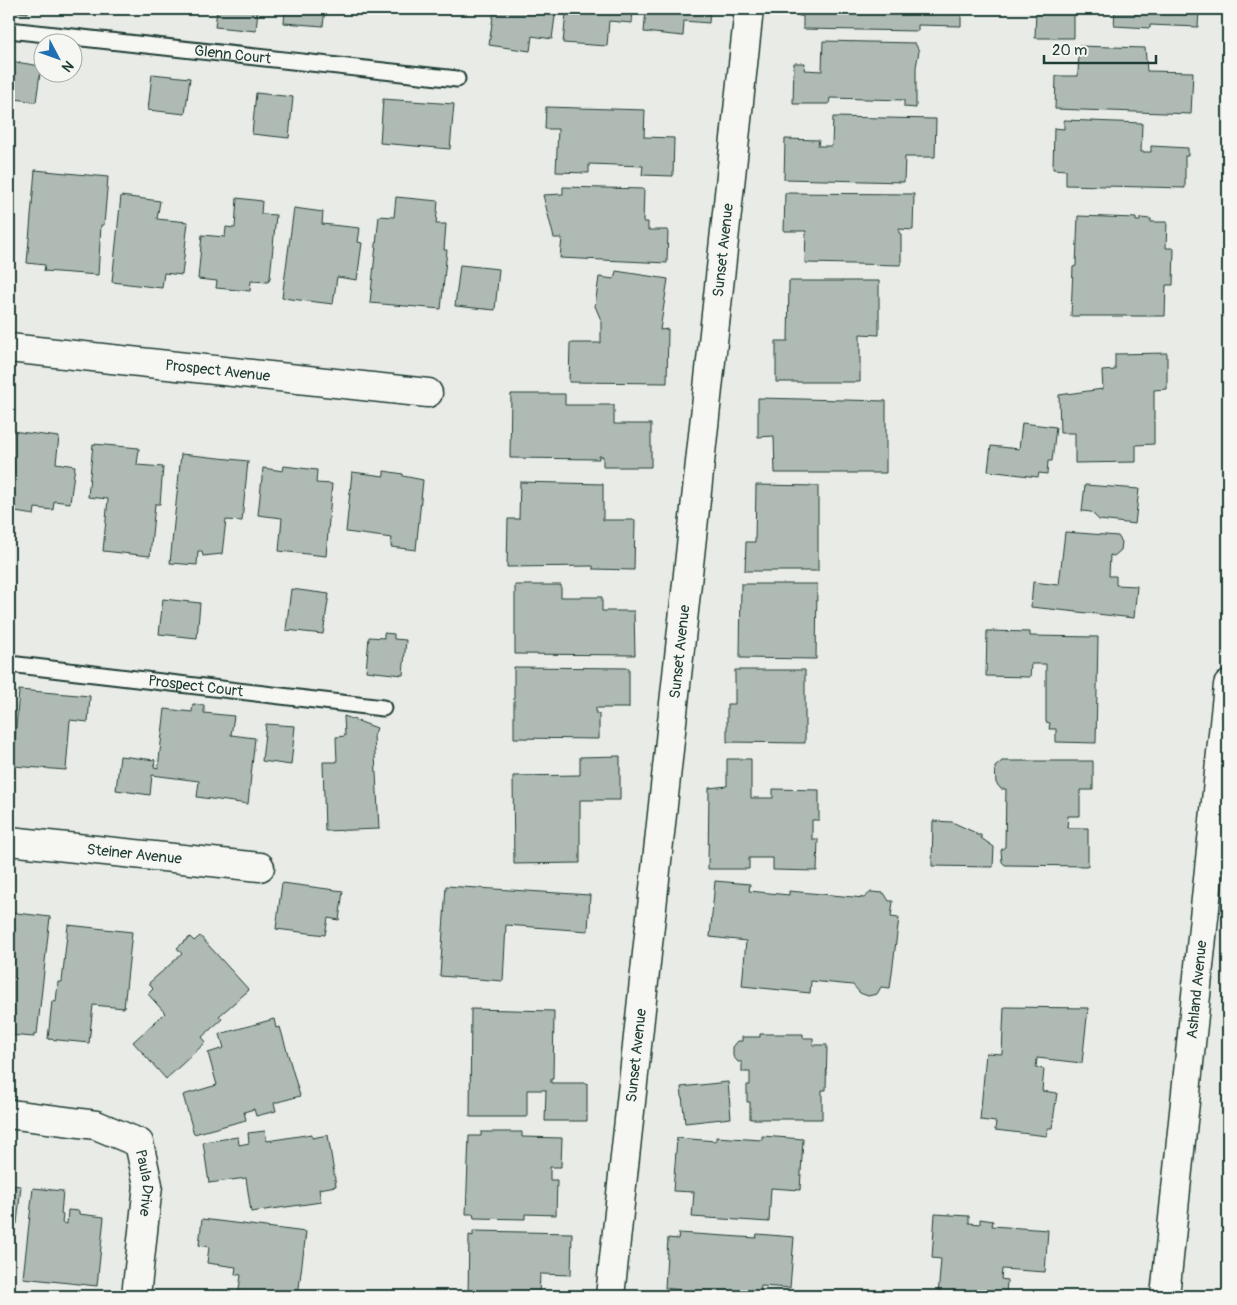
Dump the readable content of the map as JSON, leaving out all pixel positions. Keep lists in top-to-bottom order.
{
  "streets": {
    "street": [
      "Sunset Avenue",
      "Prospect Avenue",
      "Steiner Avenue",
      "Ashland Avenue",
      "Paula Drive"
    ],
    "lane": ["Glenn Court", "Prospect Court"]
  },
  "scale_bar": "20 m",
  "north": "bottom right"
}
